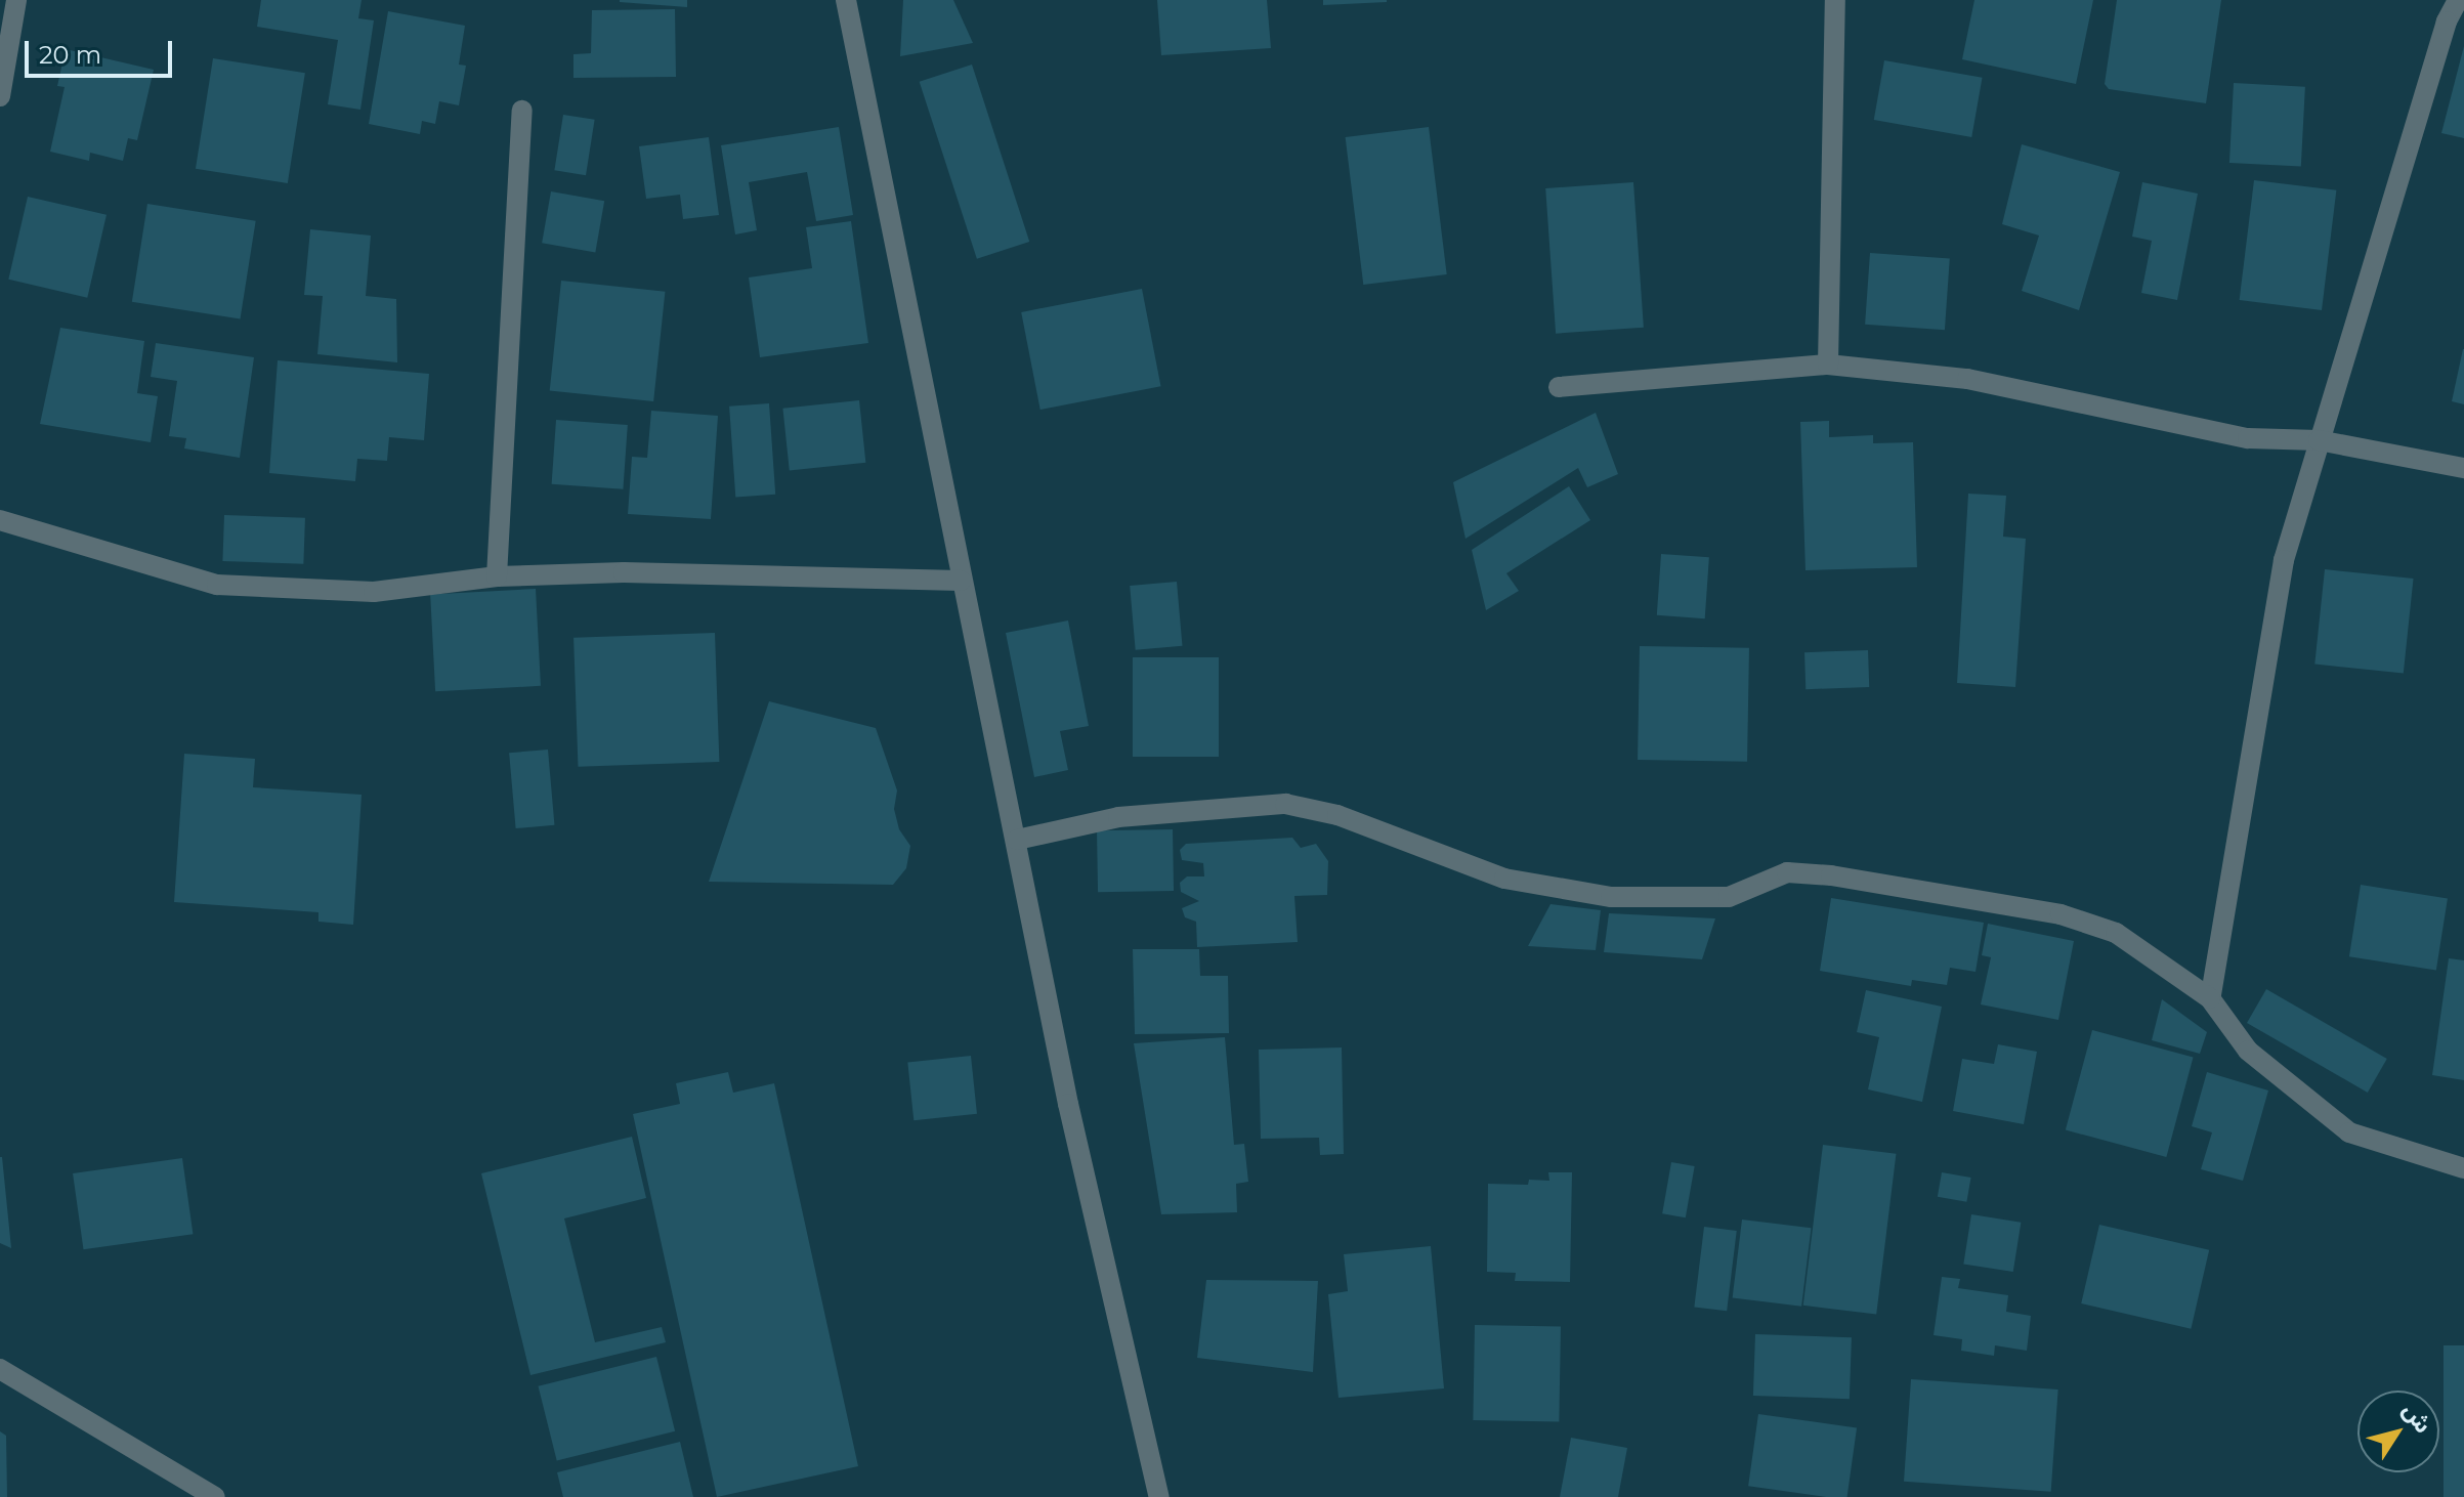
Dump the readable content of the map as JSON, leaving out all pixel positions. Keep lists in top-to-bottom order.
{
  "scale_bar": "20 m",
  "north": "top right"
}
